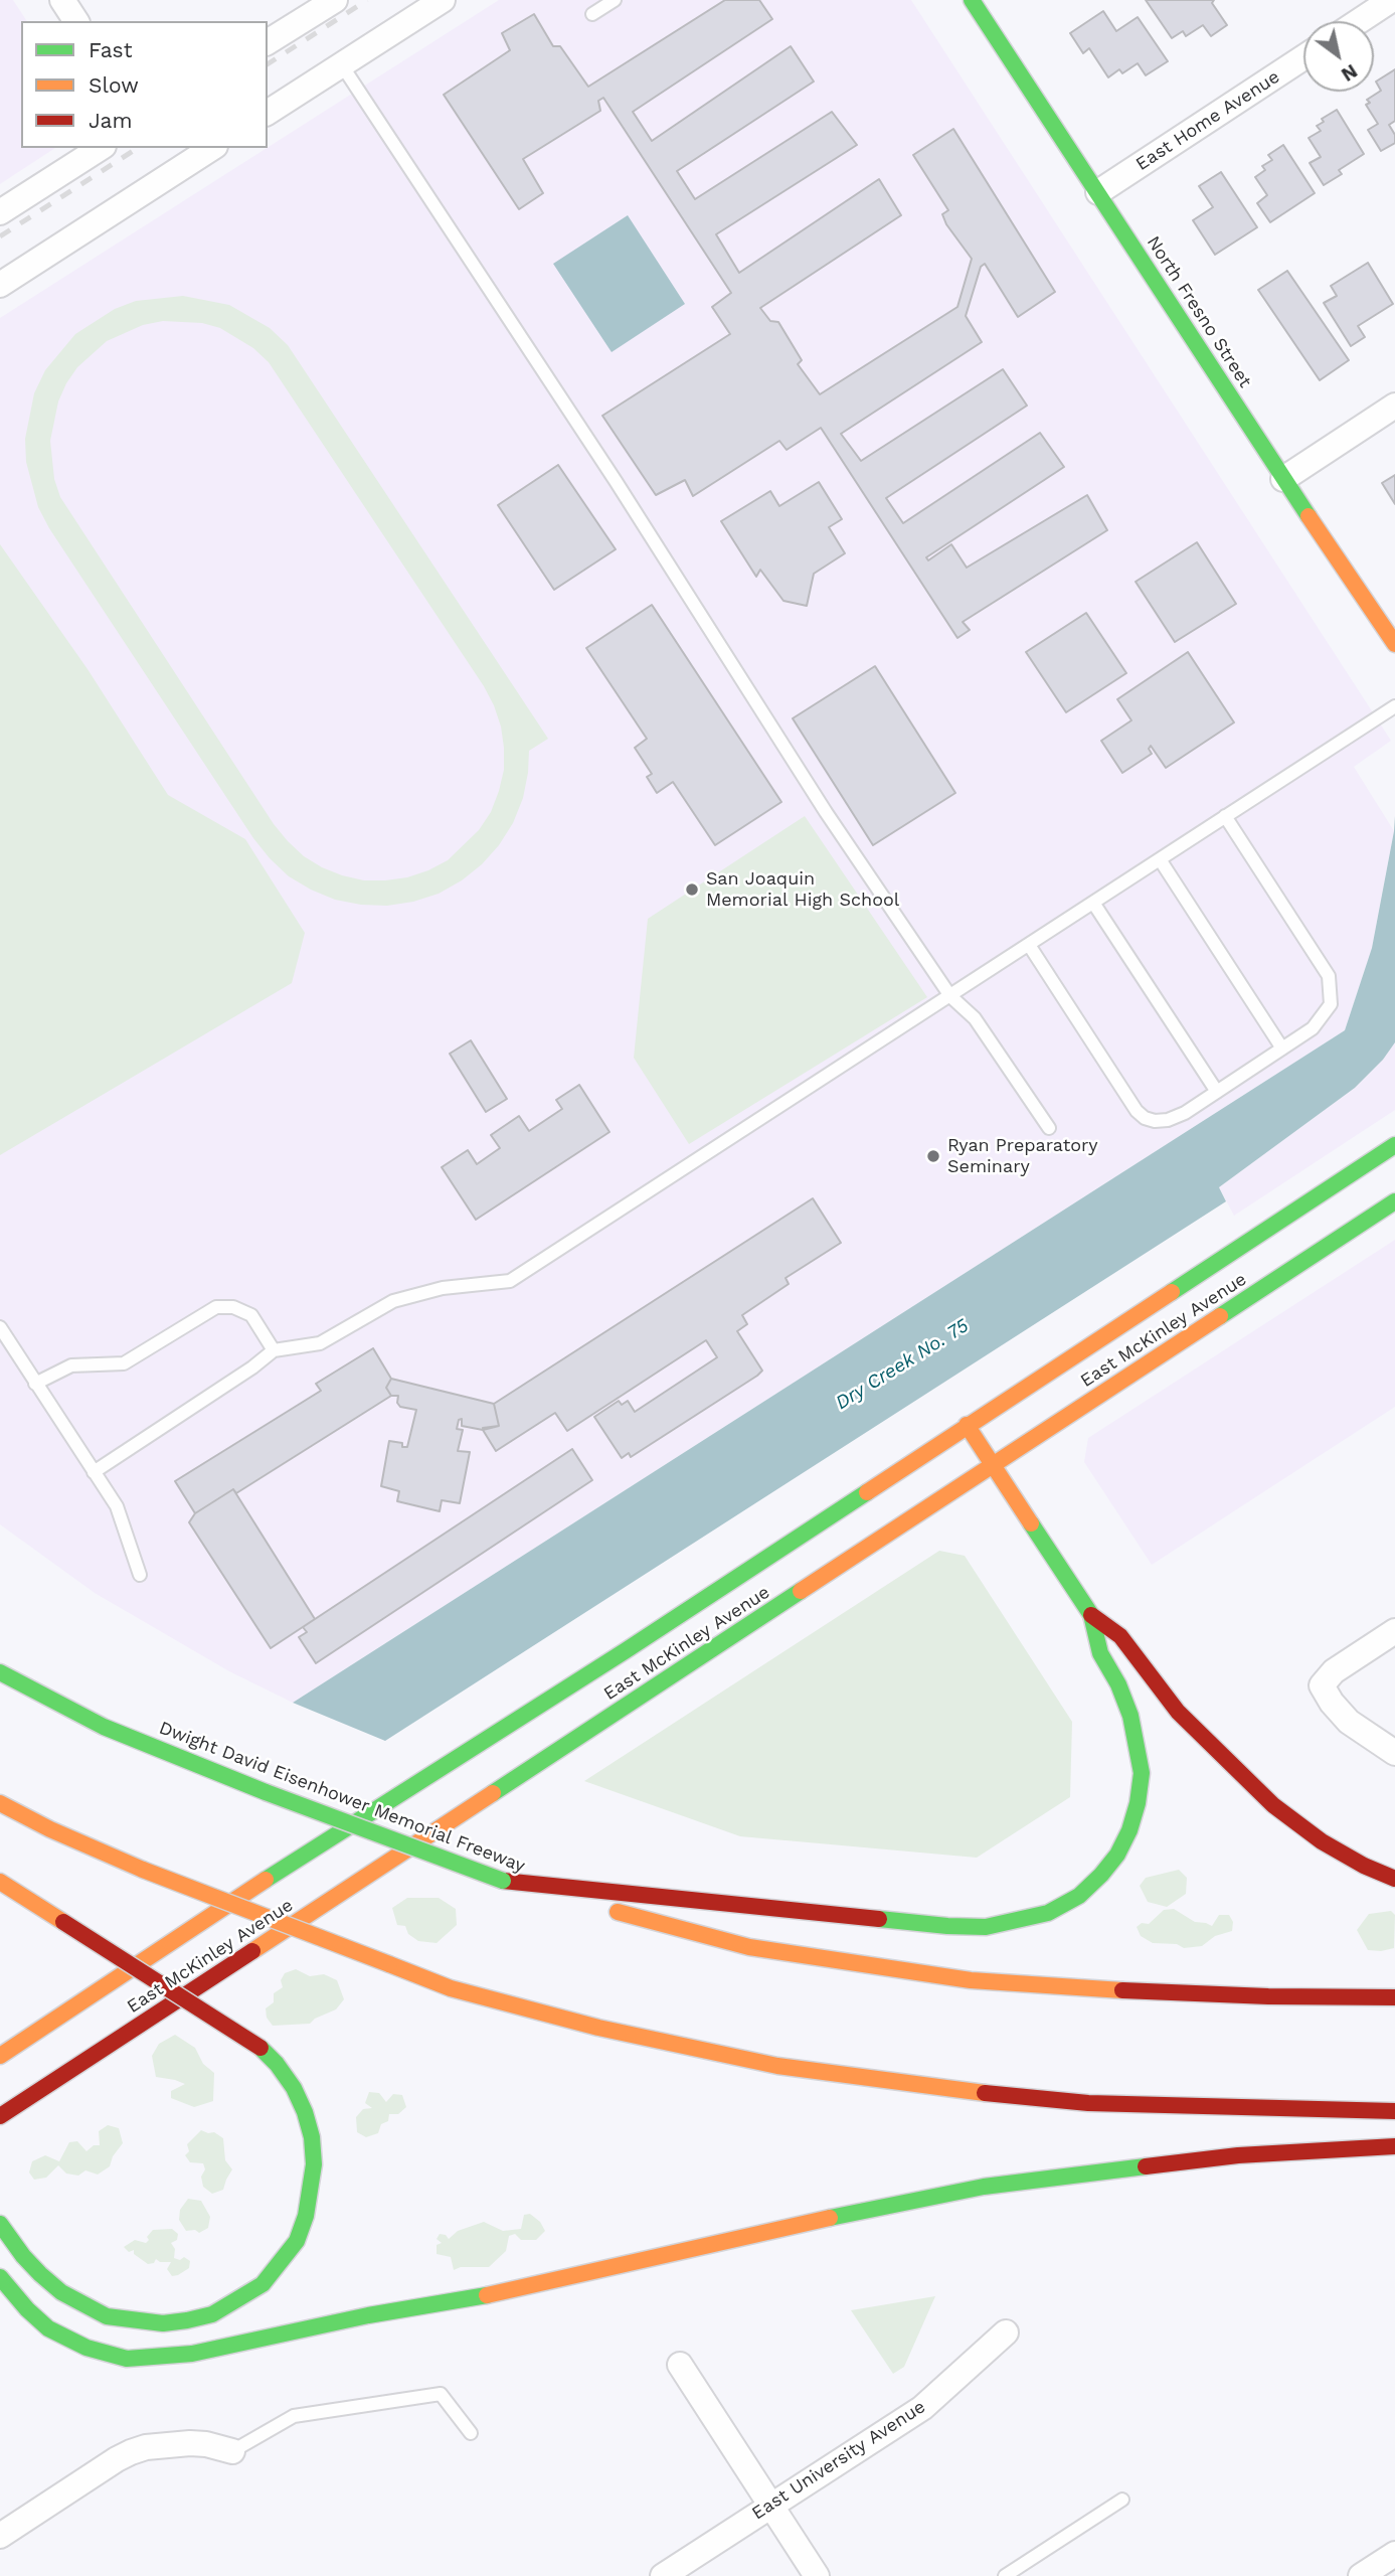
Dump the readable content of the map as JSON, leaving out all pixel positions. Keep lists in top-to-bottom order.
{
  "streets": {
    "main road": ["North Fresno Street", "East McKinley Avenue", "Dwight David Eisenhower Memorial Freeway"],
    "street": ["East Home Avenue", "East University Avenue"]
  },
  "crossings": [
    ["East Home Avenue", "North Fresno Street"]
  ],
  "water": ["Dry Creek No. 75"],
  "places": ["San Joaquin Memorial High School", "Ryan Preparatory Seminary"],
  "legend": ["Fast", "Slow", "Jam"],
  "north": "bottom right"
}
